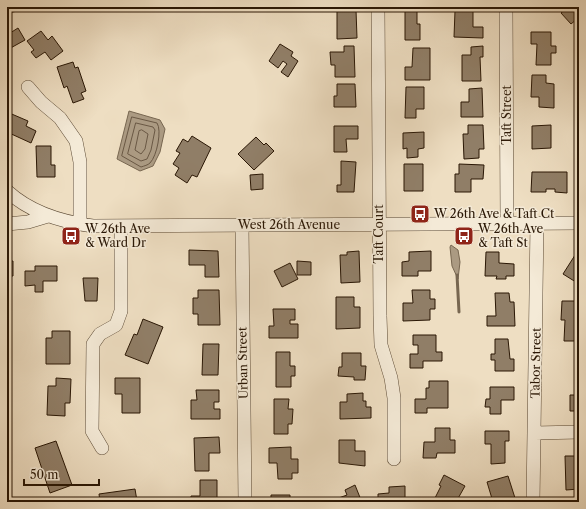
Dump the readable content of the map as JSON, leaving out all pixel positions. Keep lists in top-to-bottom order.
{
  "streets": {
    "street": [
      "Taft Street",
      "West 26th Avenue",
      "Taft Court",
      "Urban Street",
      "Tabor Street"
    ]
  },
  "crossings": [
    ["Taft Street", "West 26th Avenue"],
    ["West 26th Avenue", "Taft Court"],
    ["West 26th Avenue", "Urban Street"],
    ["West 26th Avenue", "Tabor Street"]
  ],
  "places": {
    "bus stop": ["W 26th Ave & Taft Ct", "W 26th Ave & Ward Dr", "W 26th Ave & Taft St"]
  },
  "scale_bar": "50 m"
}
